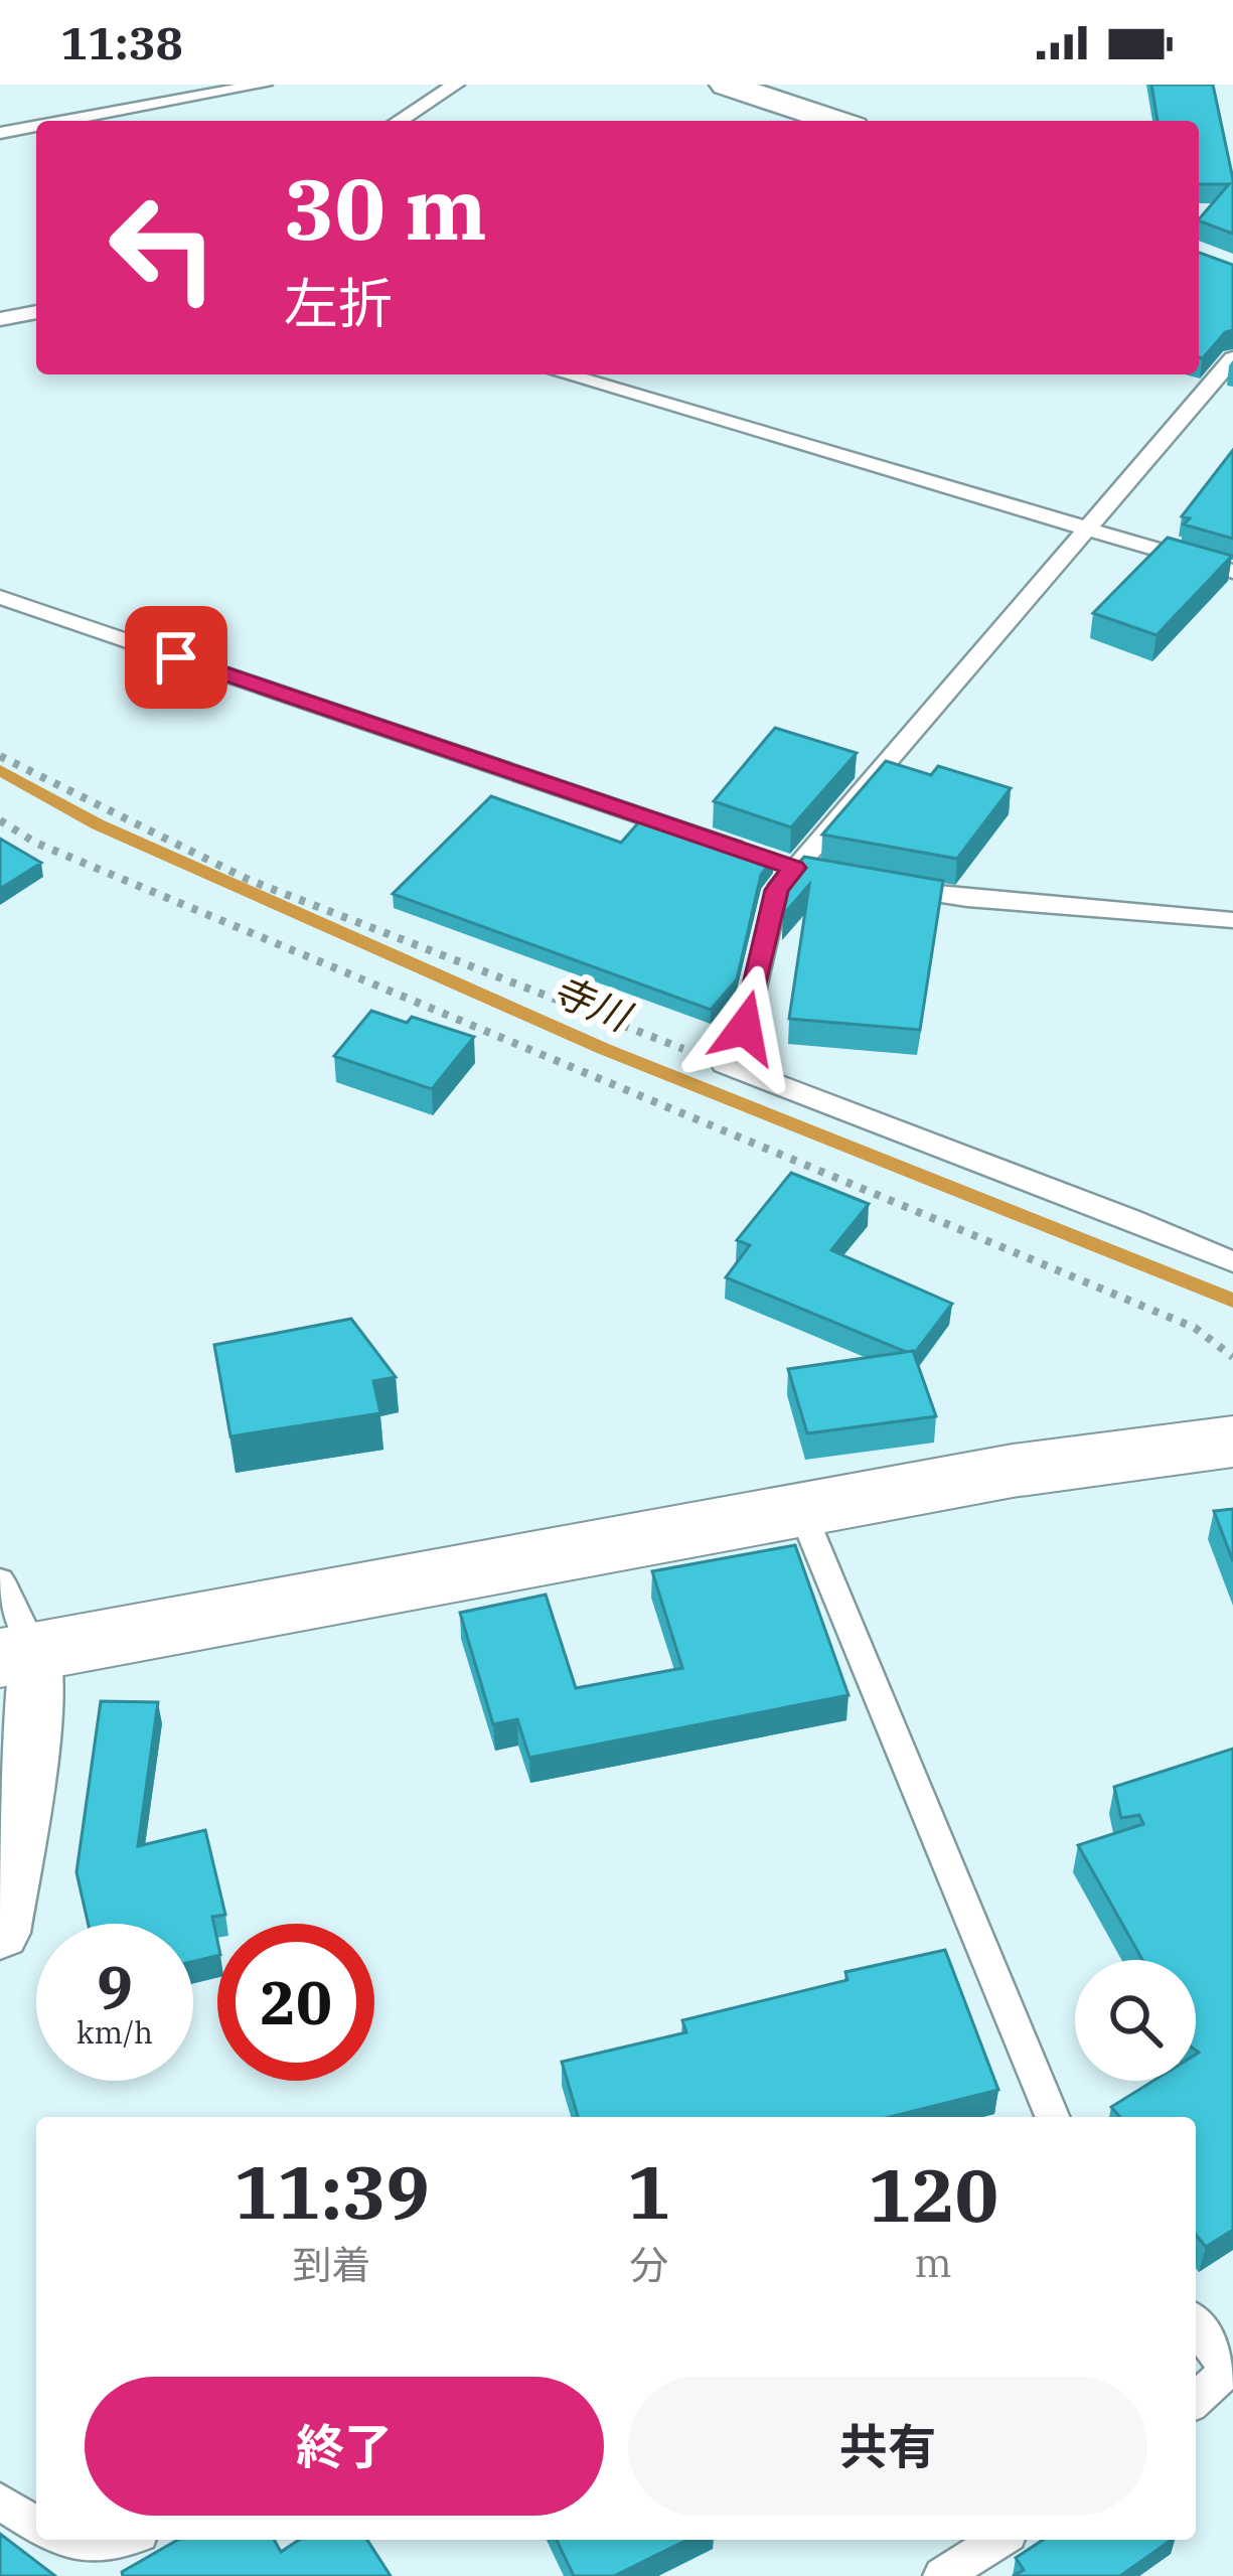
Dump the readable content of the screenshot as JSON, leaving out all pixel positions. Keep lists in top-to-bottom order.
{
  "water": ["寺川"],
  "page": {
    "status": "11:38",
    "turn": ["30 m", "左折"],
    "speed": "9 km/h",
    "limit": "20",
    "eta": [
      "11:39",
      "到着",
      "1",
      "分",
      "120",
      "m"
    ],
    "buttons": ["終了", "共有"]
  }
}
